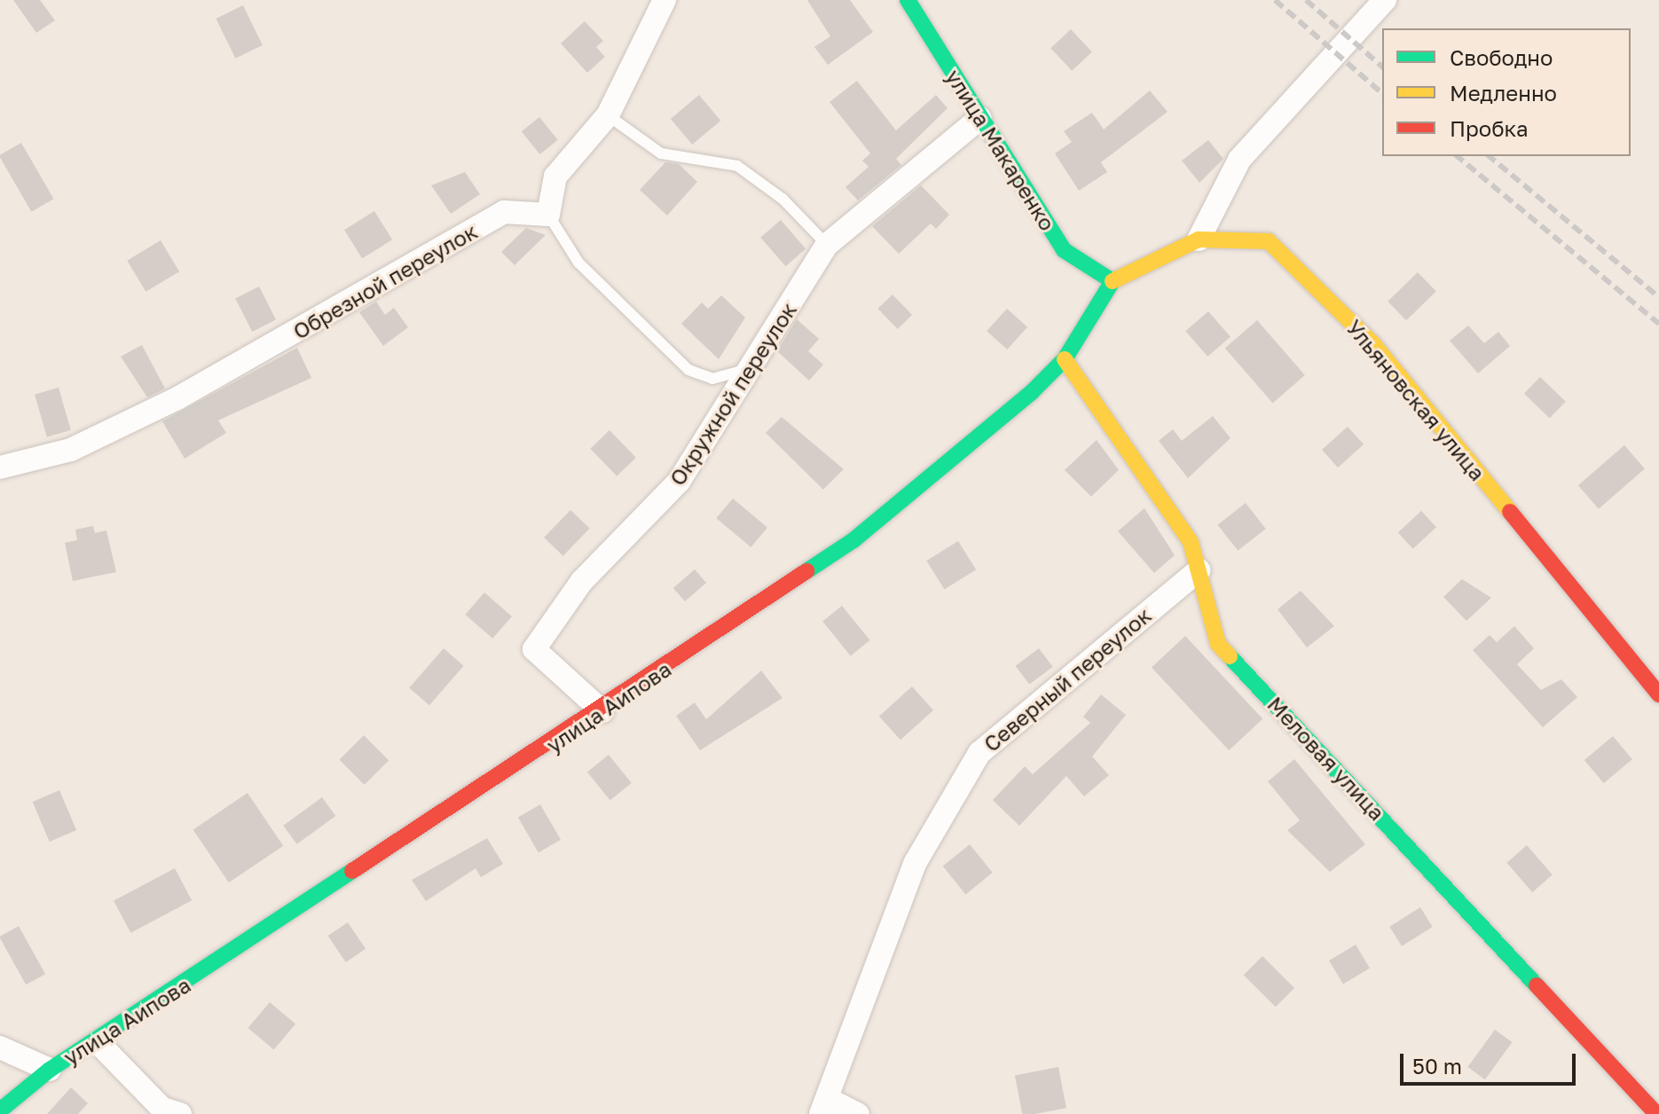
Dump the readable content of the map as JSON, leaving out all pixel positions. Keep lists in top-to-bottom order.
{
  "streets": {
    "street": [
      "улица Макаренко",
      "Обрезной переулок",
      "Окружной переулок",
      "Ульяновская улица",
      "Северный переулок",
      "улица Аипова",
      "Меловая улица"
    ]
  },
  "crossings": [
    ["улица Макаренко", "Окружной переулок"],
    ["улица Макаренко", "Ульяновская улица"],
    ["улица Макаренко", "улица Аипова"],
    ["Окружной переулок", "улица Аипова"],
    ["Ульяновская улица", "улица Аипова"],
    ["Северный переулок", "Меловая улица"],
    ["улица Аипова", "Меловая улица"]
  ],
  "legend": ["Свободно", "Медленно", "Пробка"],
  "scale_bar": "50 m"
}
